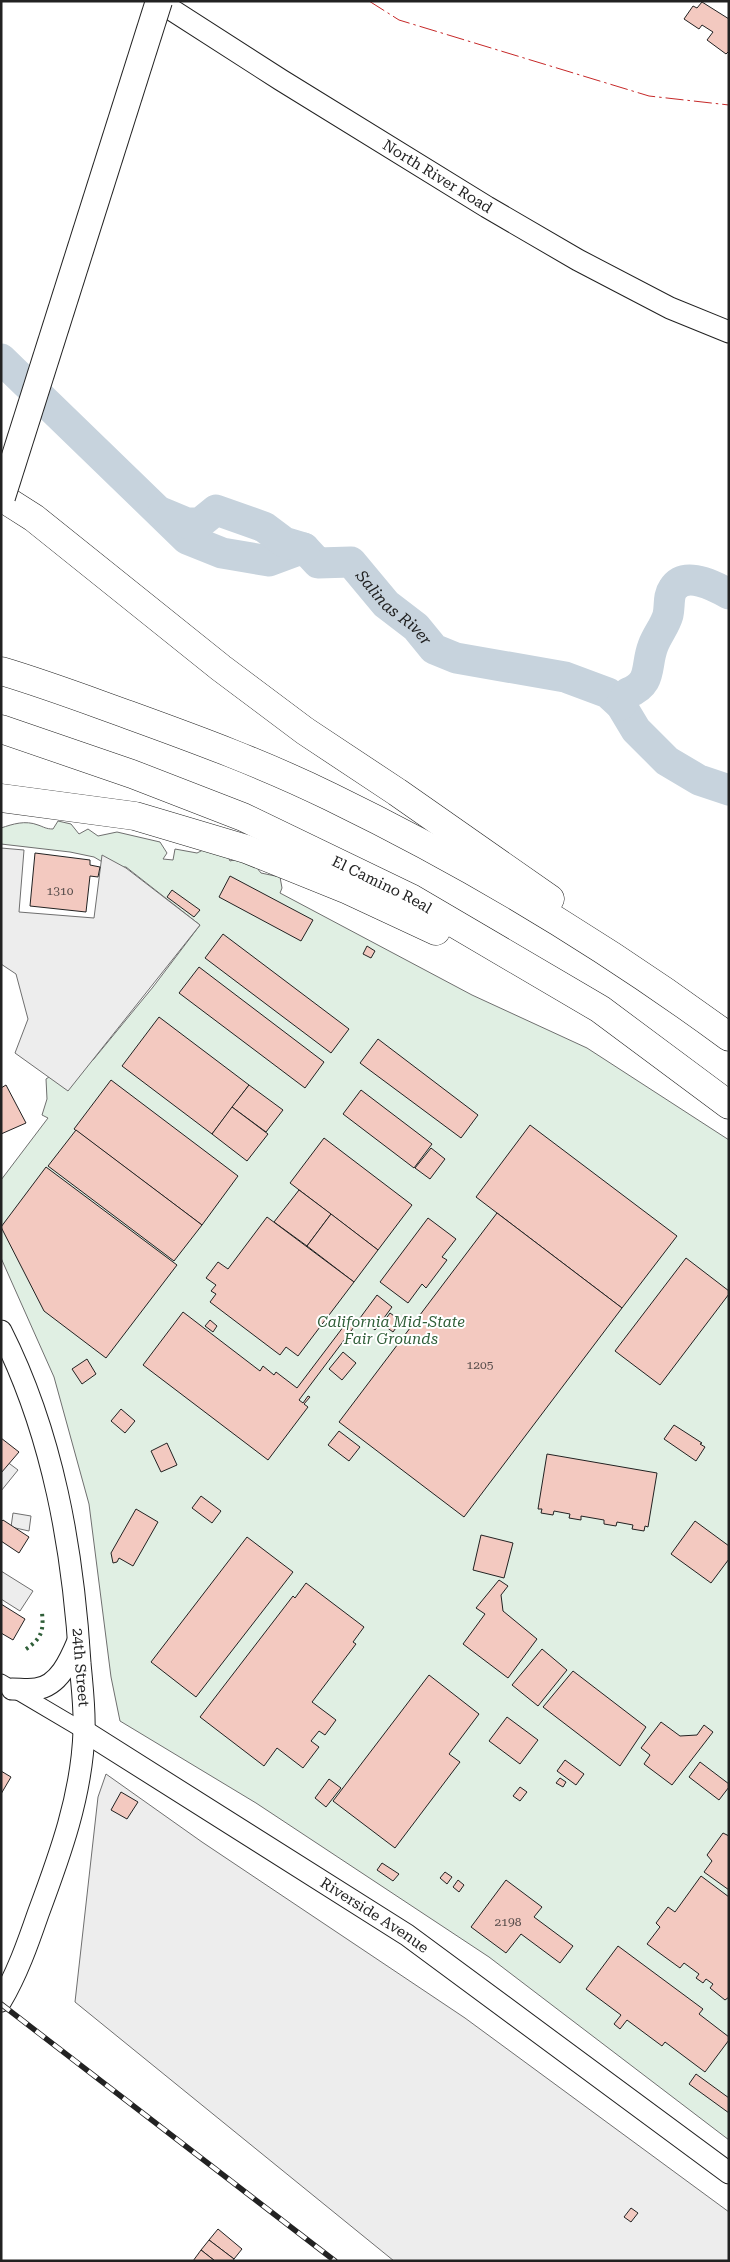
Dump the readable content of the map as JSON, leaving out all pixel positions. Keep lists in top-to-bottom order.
{
  "streets": {
    "highway": ["El Camino Real"],
    "main road": ["North River Road", "24th Street", "Riverside Avenue"]
  },
  "crossings": [
    ["24th Street", "Riverside Avenue"]
  ],
  "water": ["Salinas River"],
  "parks": ["California Mid-State Fair Grounds"],
  "house_numbers": ["1310", "1205", "2198"]
}
